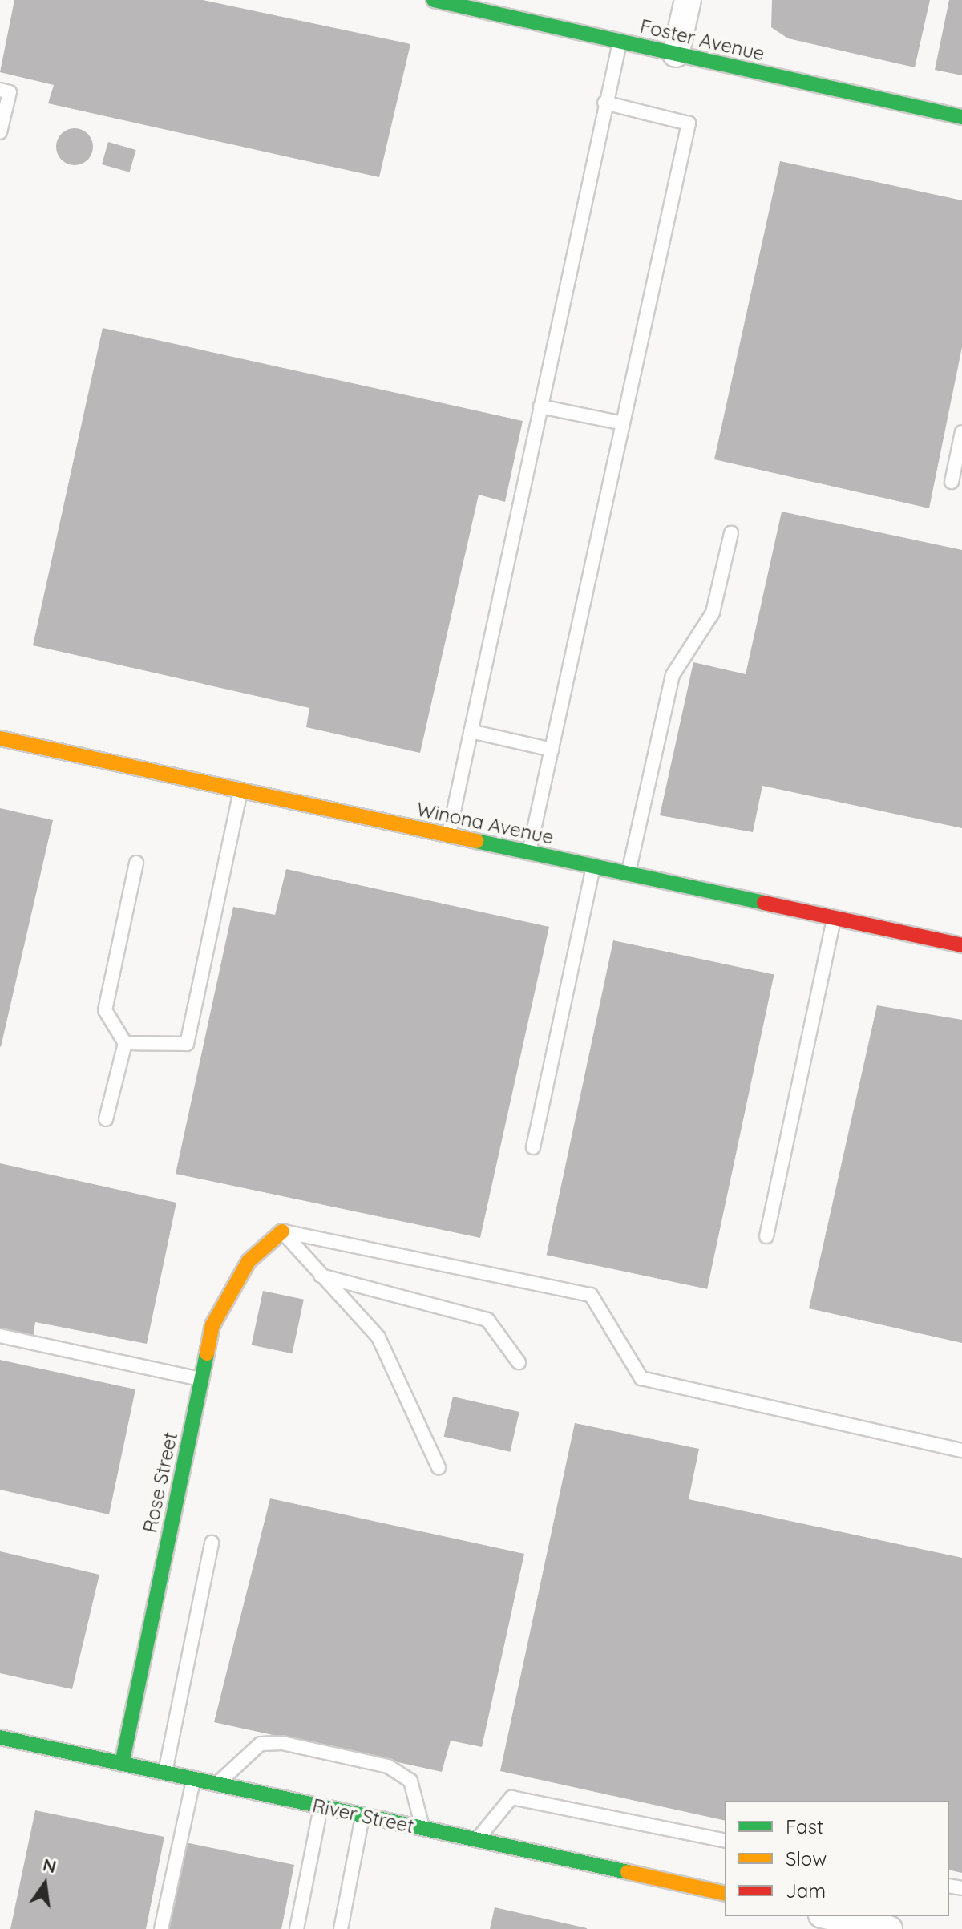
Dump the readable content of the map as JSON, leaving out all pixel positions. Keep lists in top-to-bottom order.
{
  "streets": {
    "street": [
      "Foster Avenue",
      "Winona Avenue",
      "Rose Street",
      "River Street"
    ]
  },
  "crossings": [
    ["Rose Street", "River Street"]
  ],
  "legend": ["Fast", "Slow", "Jam"],
  "north": "top"
}
